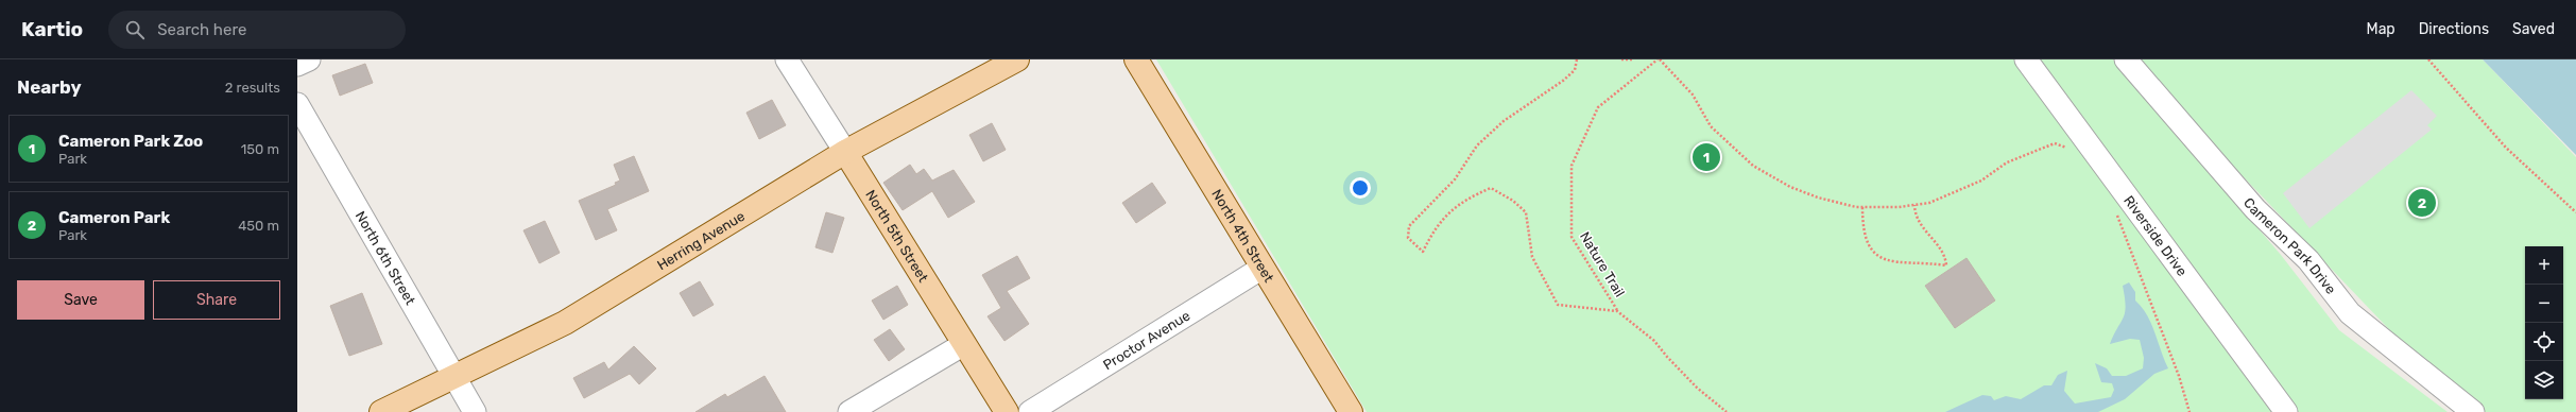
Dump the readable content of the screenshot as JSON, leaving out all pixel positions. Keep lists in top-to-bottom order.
{
  "streets": {
    "main road": ["North 5th Street", "North 4th Street", "Herring Avenue"],
    "street": [
      "Riverside Drive",
      "Cameron Park Drive",
      "North 6th Street",
      "Proctor Avenue"
    ],
    "path": ["Nature Trail"]
  },
  "crossings": [
    ["North 5th Street", "Herring Avenue"],
    ["North 4th Street", "Proctor Avenue"],
    ["Herring Avenue", "North 6th Street"]
  ],
  "page": {
    "header": "Kartio",
    "search": "Search here",
    "nav": ["Map", "Directions", "Saved"],
    "heading": ["Nearby", "2 results"],
    "list": [
      {
        "mark": "1",
        "name": "Cameron Park Zoo",
        "note": "Park",
        "value": "150 m"
      },
      {
        "mark": "2",
        "name": "Cameron Park",
        "note": "Park",
        "value": "450 m"
      }
    ],
    "pins": ["1", "2"],
    "map_buttons": ["+", "−"],
    "buttons": ["Save", "Share"]
  }
}
